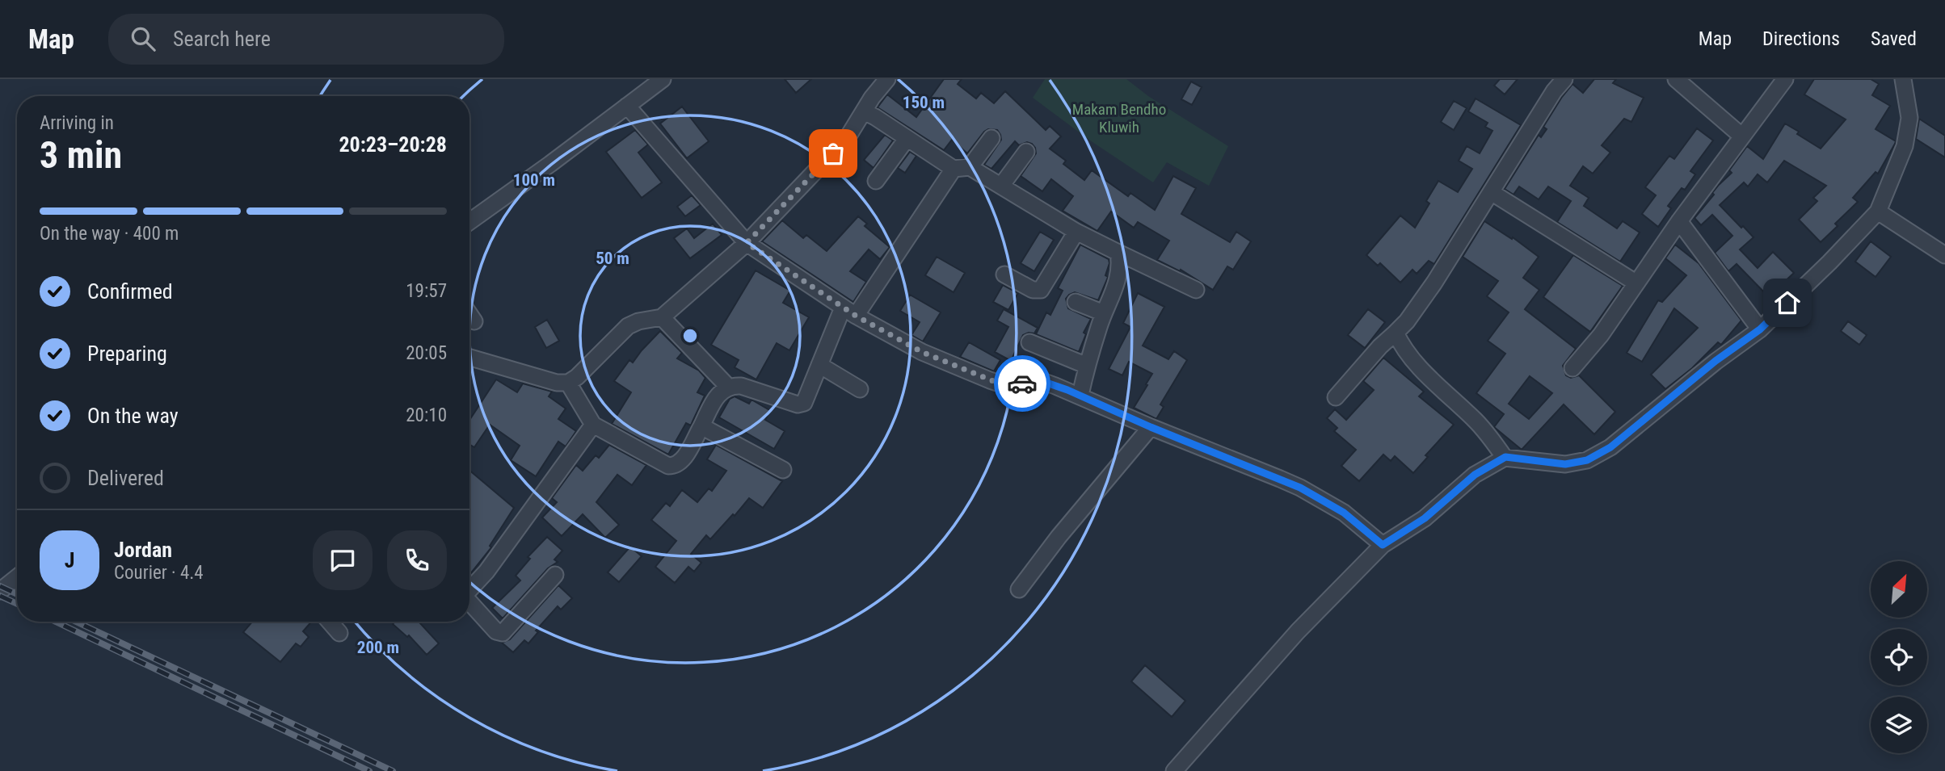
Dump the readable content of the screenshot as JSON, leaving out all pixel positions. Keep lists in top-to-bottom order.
{
  "parks": ["Makam Bendho Kluwih"],
  "north": "top right",
  "page": {
    "header": "Map",
    "search": "Search here",
    "nav": ["Map", "Directions", "Saved"],
    "heading": ["3 min", "Arriving in", "20:23–20:28"],
    "panel": ["Jordan", "Courier · 4.4"],
    "bar": "On the way · 400 m",
    "list": [
      ["Confirmed", "19:57"],
      ["Preparing", "20:05"],
      ["On the way", "20:10"],
      "Delivered"
    ],
    "round": "J"
  },
  "rings": [
    "150 m",
    "100 m",
    "50 m",
    "200 m"
  ]
}
